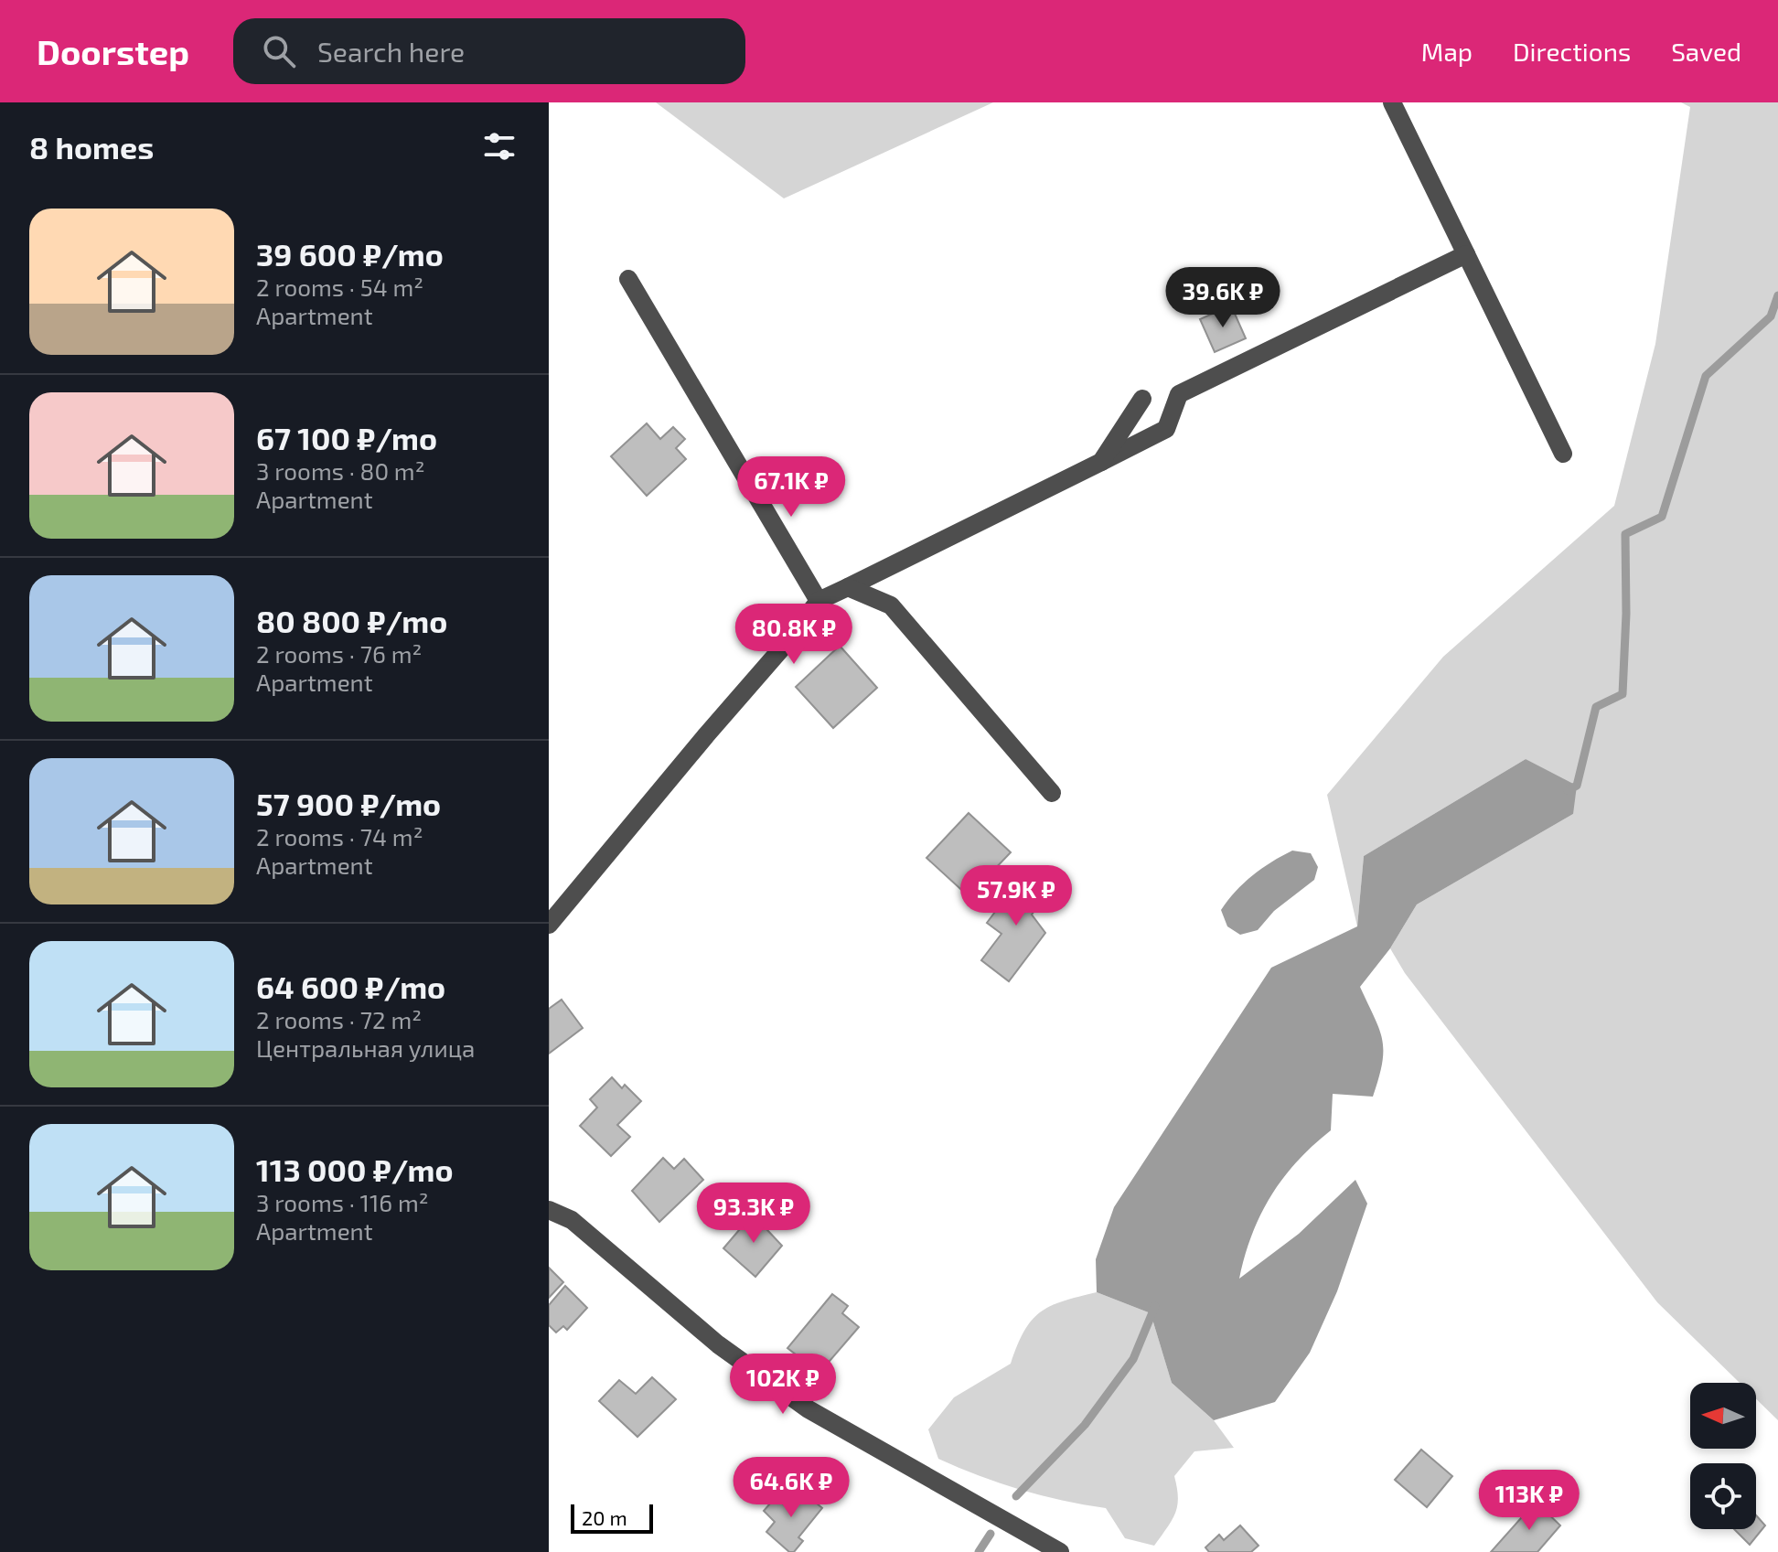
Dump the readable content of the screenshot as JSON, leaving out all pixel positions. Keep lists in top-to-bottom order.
{
  "scale_bar": "20 m",
  "north": "left",
  "page": {
    "header": "Doorstep",
    "search": "Search here",
    "nav": ["Map", "Directions", "Saved"],
    "heading": "8 homes",
    "list": [
      {
        "name": "39 600 ₽/mo",
        "note": "2 rooms · 54 m² · Apartment"
      },
      {
        "name": "67 100 ₽/mo",
        "note": "3 rooms · 80 m² · Apartment"
      },
      {
        "name": "80 800 ₽/mo",
        "note": "2 rooms · 76 m² · Apartment"
      },
      {
        "name": "57 900 ₽/mo",
        "note": "2 rooms · 74 m² · Apartment"
      },
      {
        "name": "64 600 ₽/mo",
        "note": "2 rooms · 72 m² · Центральная улица"
      },
      {
        "name": "113 000 ₽/mo",
        "note": "3 rooms · 116 m² · Apartment"
      }
    ],
    "price": [
      "39.6K ₽",
      "67.1K ₽",
      "80.8K ₽",
      "57.9K ₽",
      "93.3K ₽",
      "102K ₽",
      "64.6K ₽",
      "113K ₽"
    ],
    "scale": "20 m"
  }
}
